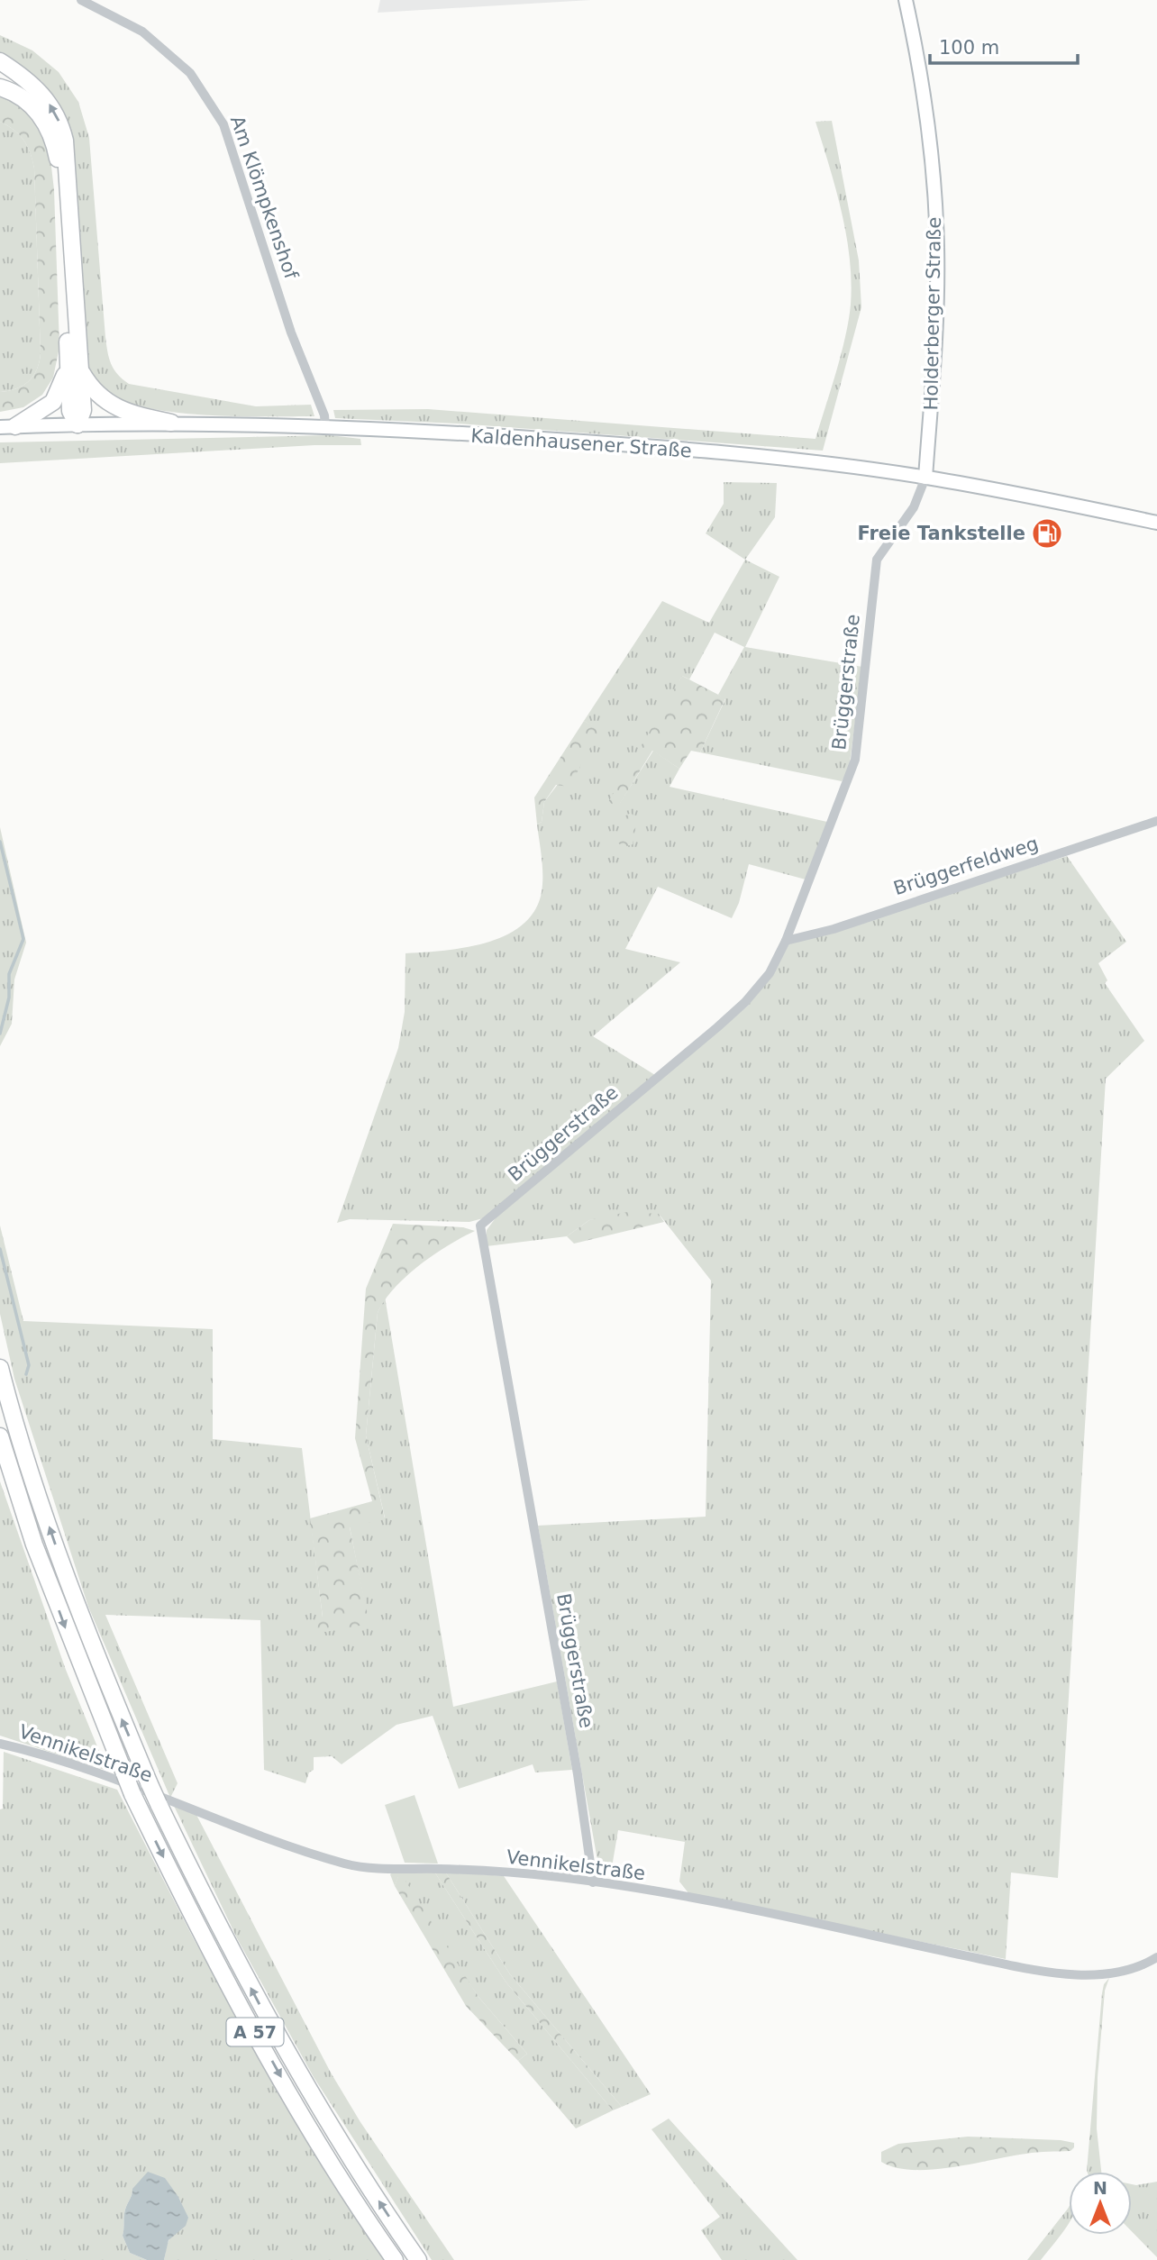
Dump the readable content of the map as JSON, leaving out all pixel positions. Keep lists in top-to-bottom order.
{
  "streets": {
    "highway": ["A 57"],
    "main road": ["Holderberger Straße", "Kaldenhausener Straße"],
    "street": [
      "Am Klömpkenshof",
      "Brüggerstraße",
      "Brüggerfeldweg",
      "Vennikelstraße"
    ]
  },
  "crossings": [
    ["Am Klömpkenshof", "Kaldenhausener Straße"],
    ["Holderberger Straße", "Kaldenhausener Straße"],
    ["Holderberger Straße", "Brüggerstraße"],
    ["Kaldenhausener Straße", "Brüggerstraße"],
    ["Brüggerstraße", "Brüggerfeldweg"],
    ["Brüggerstraße", "Vennikelstraße"]
  ],
  "places": {
    "fuel station": ["Freie Tankstelle"]
  },
  "scale_bar": "100 m",
  "north": "top"
}
